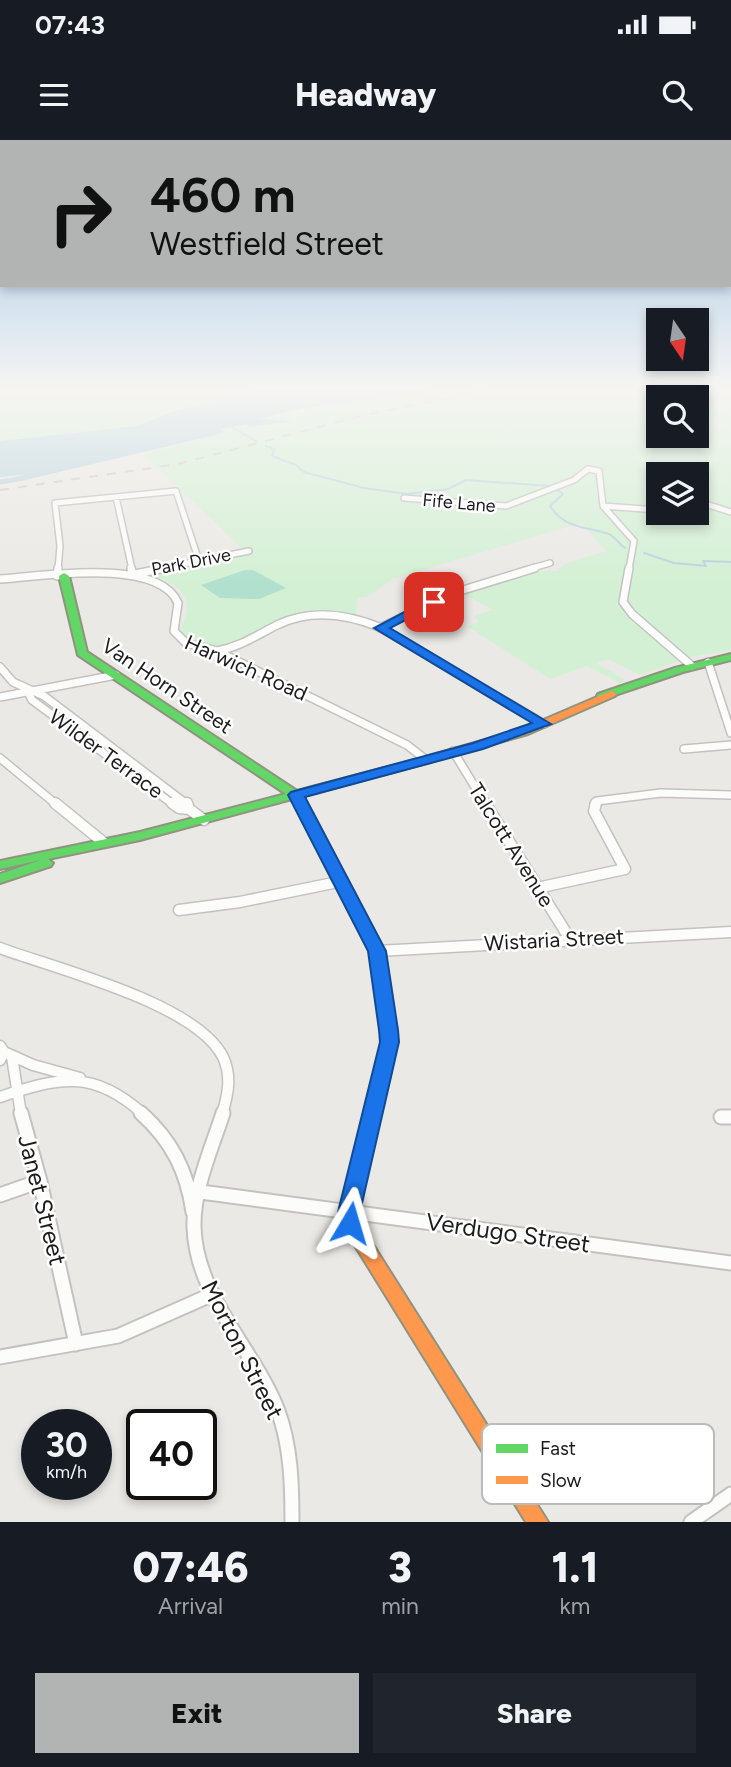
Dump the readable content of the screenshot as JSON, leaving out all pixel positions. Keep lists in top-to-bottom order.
{
  "streets": {
    "street": [
      "Fife Lane",
      "Park Drive",
      "Harwich Road",
      "Van Horn Street",
      "Wilder Terrace",
      "Talcott Avenue",
      "Wistaria Street",
      "Janet Street",
      "Verdugo Street",
      "Morton Street"
    ]
  },
  "crossings": [
    ["Park Drive", "Harwich Road"],
    ["Harwich Road", "Van Horn Street"],
    ["Talcott Avenue", "Wistaria Street"],
    ["Janet Street", "Morton Street"],
    ["Verdugo Street", "Morton Street"]
  ],
  "legend": ["Fast", "Slow"],
  "north": "bottom",
  "page": {
    "status": "07:43",
    "header": "Headway",
    "turn": ["460 m", "Westfield Street"],
    "speed": "30 km/h",
    "limit": "40",
    "eta": [
      "07:46",
      "Arrival",
      "3",
      "min",
      "1.1",
      "km"
    ],
    "buttons": ["Exit", "Share"]
  }
}
